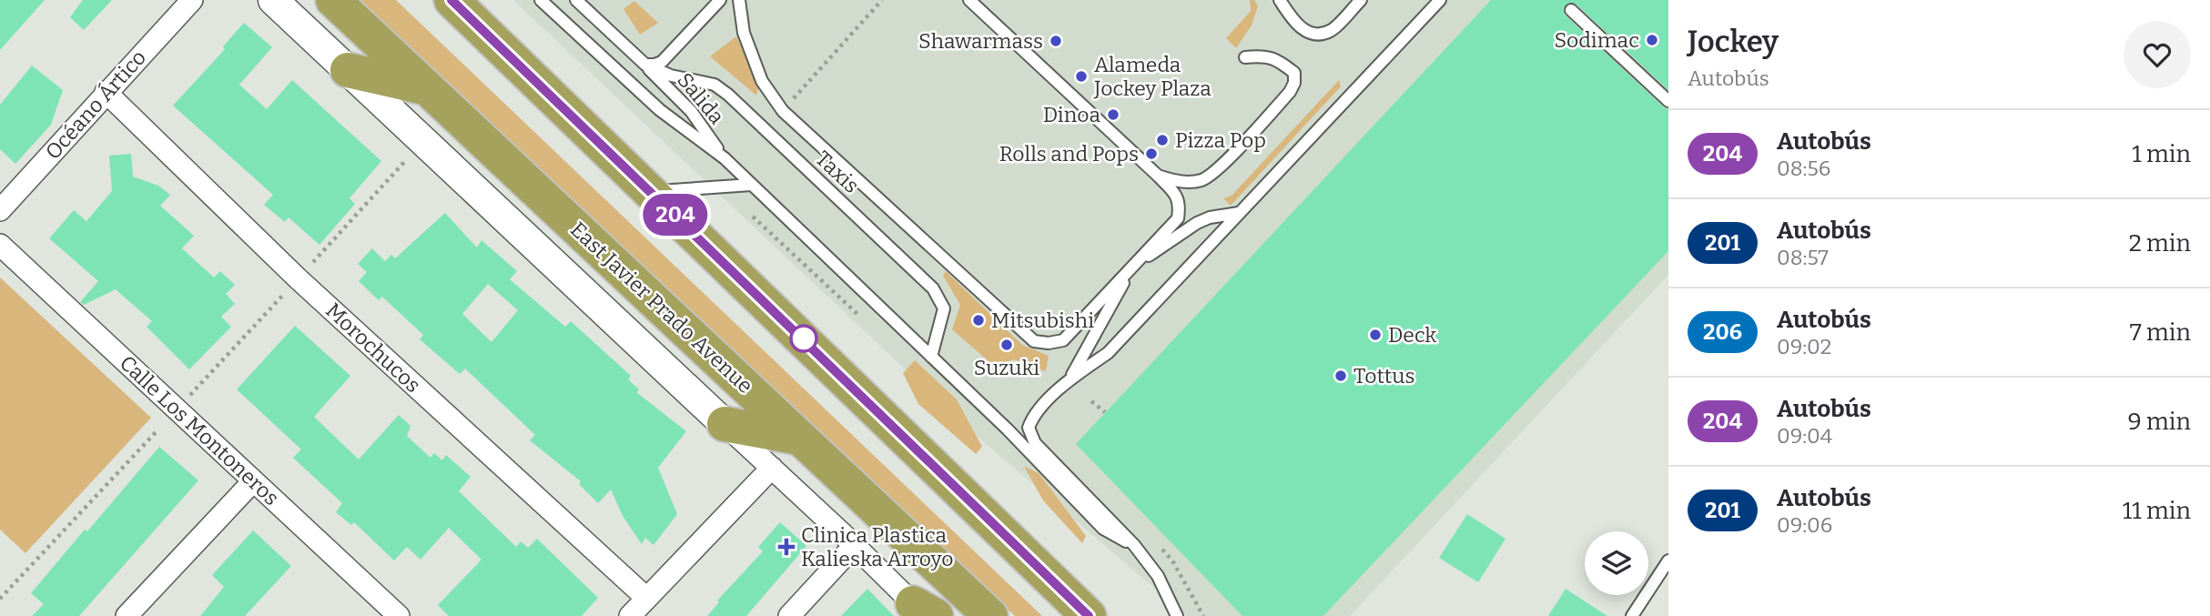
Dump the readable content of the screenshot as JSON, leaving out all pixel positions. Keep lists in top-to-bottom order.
{
  "streets": {
    "highway": ["East Javier Prado Avenue"],
    "street": ["Océano Ártico", "Morochucos", "Calle Los Montoneros"],
    "lane": ["Salida", "Taxis"]
  },
  "crossings": [
    ["Salida", "Taxis"],
    ["Océano Ártico", "Morochucos"]
  ],
  "places": {
    "other": [
      "Sodimac",
      "Shawarmass",
      "Alameda Jockey Plaza",
      "Dinoa",
      "Pizza Pop",
      "Rolls and Pops",
      "Mitsubishi",
      "Deck",
      "Suzuki",
      "Tottus"
    ],
    "health": ["Clinica Plastica Kalieska Arroyo"]
  },
  "lines": ["bus line 204"],
  "page": {
    "on_map": "204",
    "heading": ["Jockey", "Autobús"],
    "list": [
      {
        "mark": "204",
        "name": "Autobús",
        "note": "08:56",
        "value": "1 min"
      },
      {
        "mark": "201",
        "name": "Autobús",
        "note": "08:57",
        "value": "2 min"
      },
      {
        "mark": "206",
        "name": "Autobús",
        "note": "09:02",
        "value": "7 min"
      },
      {
        "mark": "204",
        "name": "Autobús",
        "note": "09:04",
        "value": "9 min"
      },
      {
        "mark": "201",
        "name": "Autobús",
        "note": "09:06",
        "value": "11 min"
      }
    ]
  }
}
